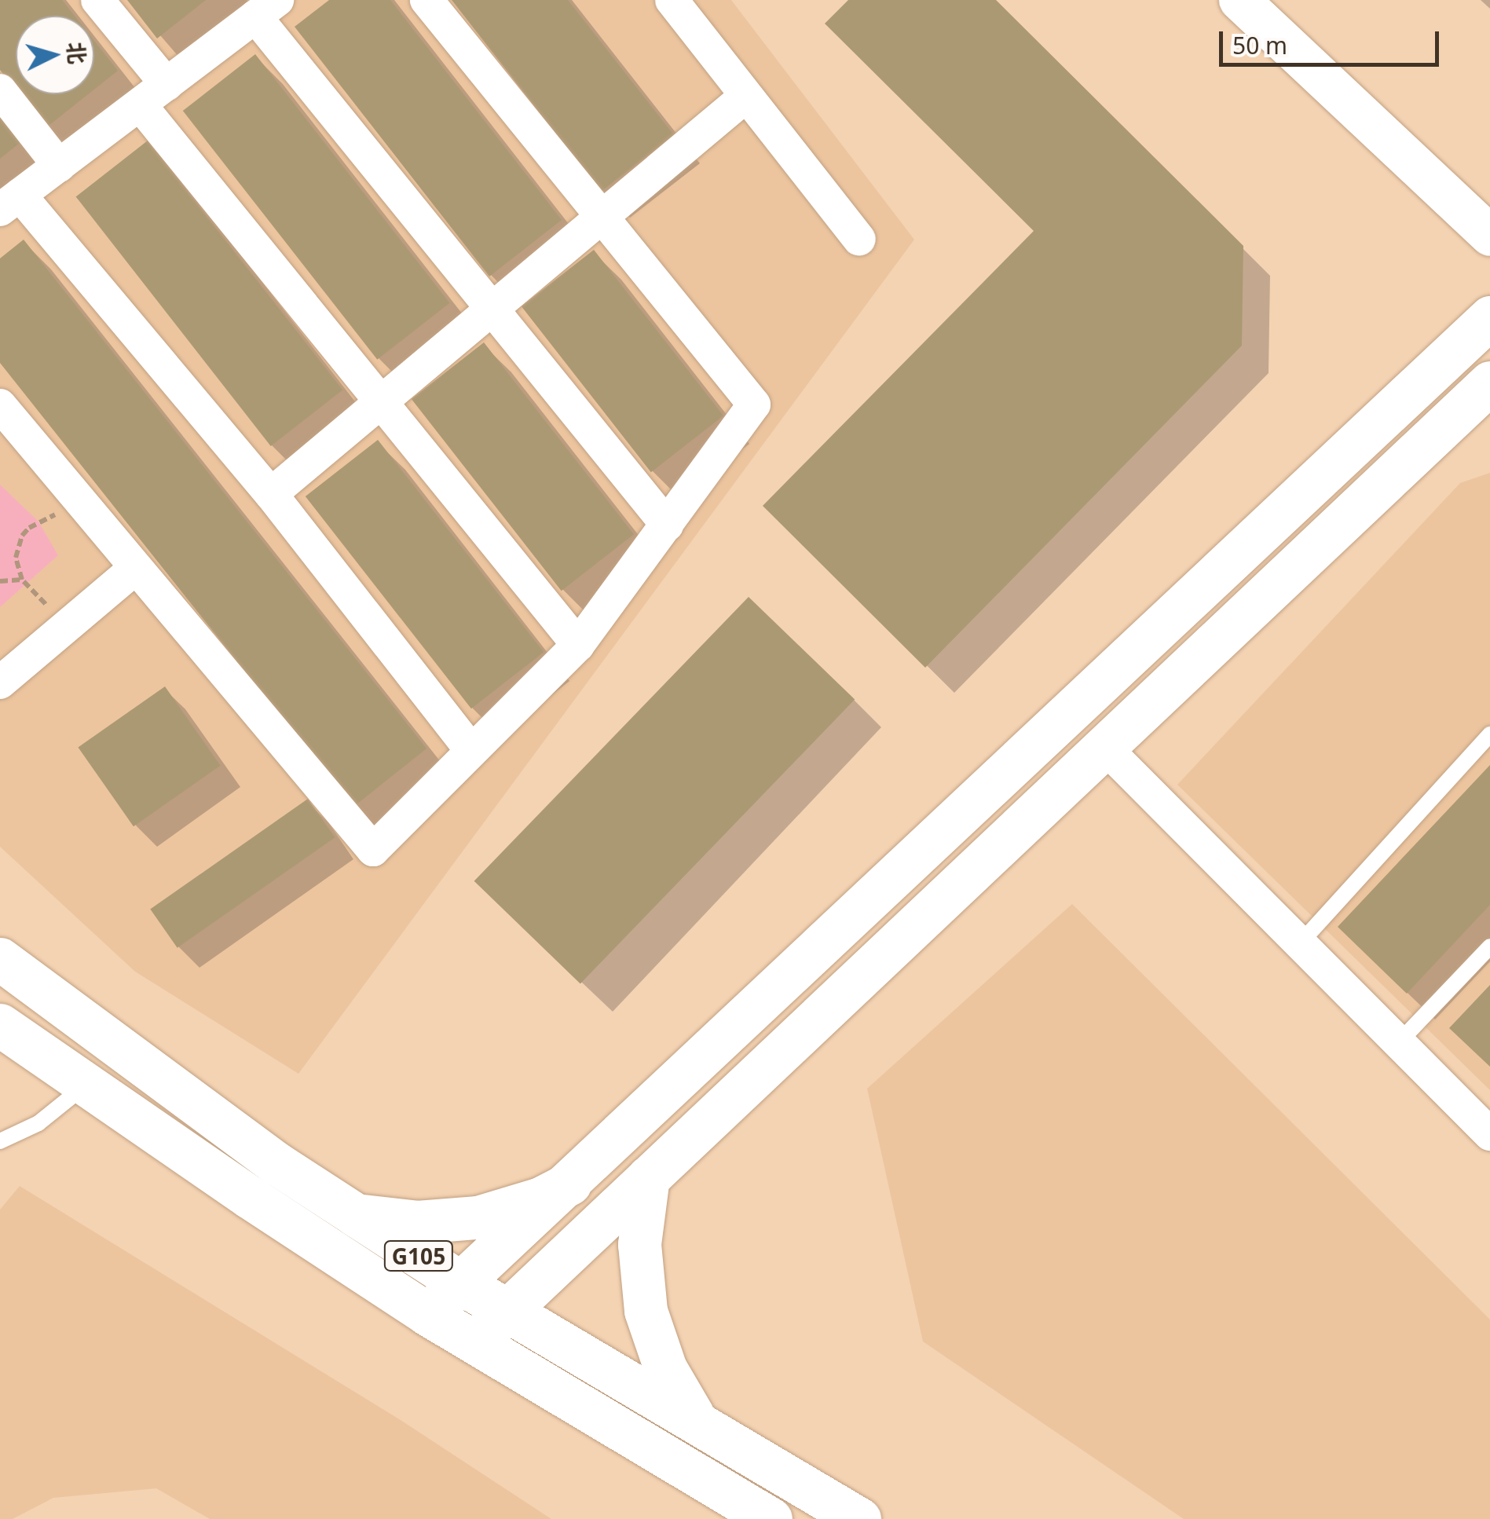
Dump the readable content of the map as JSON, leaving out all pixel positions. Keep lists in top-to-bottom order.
{
  "streets": {
    "main road": ["G105"]
  },
  "scale_bar": "50 m",
  "north": "right"
}
